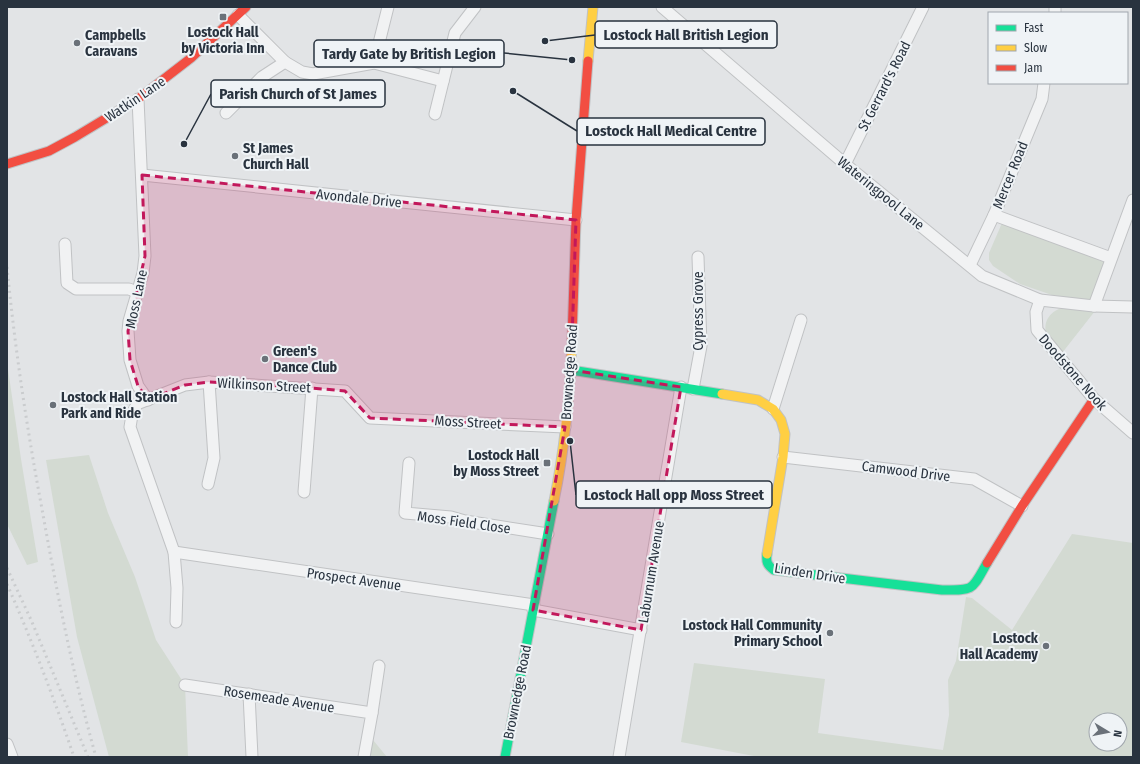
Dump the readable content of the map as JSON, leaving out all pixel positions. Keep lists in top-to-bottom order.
{
  "streets": {
    "main road": ["Watkin Lane", "Brownedge Road", "Linden Drive"],
    "street": [
      "St Gerrard's Road",
      "Mercer Road",
      "Wateringpool Lane",
      "Avondale Drive",
      "Moss Lane",
      "Cypress Grove",
      "Doodstone Nook",
      "Wilkinson Street",
      "Moss Street",
      "Camwood Drive",
      "Moss Field Close",
      "Laburnum Avenue",
      "Prospect Avenue",
      "Rosemeade Avenue"
    ]
  },
  "crossings": [
    ["St Gerrard's Road", "Wateringpool Lane"],
    ["Watkin Lane", "Moss Lane"],
    ["Mercer Road", "Wateringpool Lane"],
    ["Wateringpool Lane", "Doodstone Nook"],
    ["Avondale Drive", "Moss Lane"],
    ["Avondale Drive", "Brownedge Road"],
    ["Moss Lane", "Wilkinson Street"],
    ["Brownedge Road", "Moss Street"],
    ["Brownedge Road", "Moss Field Close"],
    ["Brownedge Road", "Prospect Avenue"],
    ["Doodstone Nook", "Linden Drive"],
    ["Wilkinson Street", "Moss Street"],
    ["Camwood Drive", "Linden Drive"],
    ["Laburnum Avenue", "Prospect Avenue"]
  ],
  "places": {
    "transit": ["Lostock Hall by Victoria Inn", "Lostock Hall by Moss Street"],
    "other": [
      "Lostock Hall British Legion",
      "Campbells Caravans",
      "Tardy Gate by British Legion",
      "Lostock Hall Medical Centre",
      "Parish Church of St James",
      "St James Church Hall",
      "Green's Dance Club",
      "Lostock Hall Station Park and Ride",
      "Lostock Hall opp Moss Street",
      "Lostock Hall Community Primary School",
      "Lostock Hall Academy"
    ]
  },
  "legend": ["Fast", "Slow", "Jam"],
  "north": "right"
}
